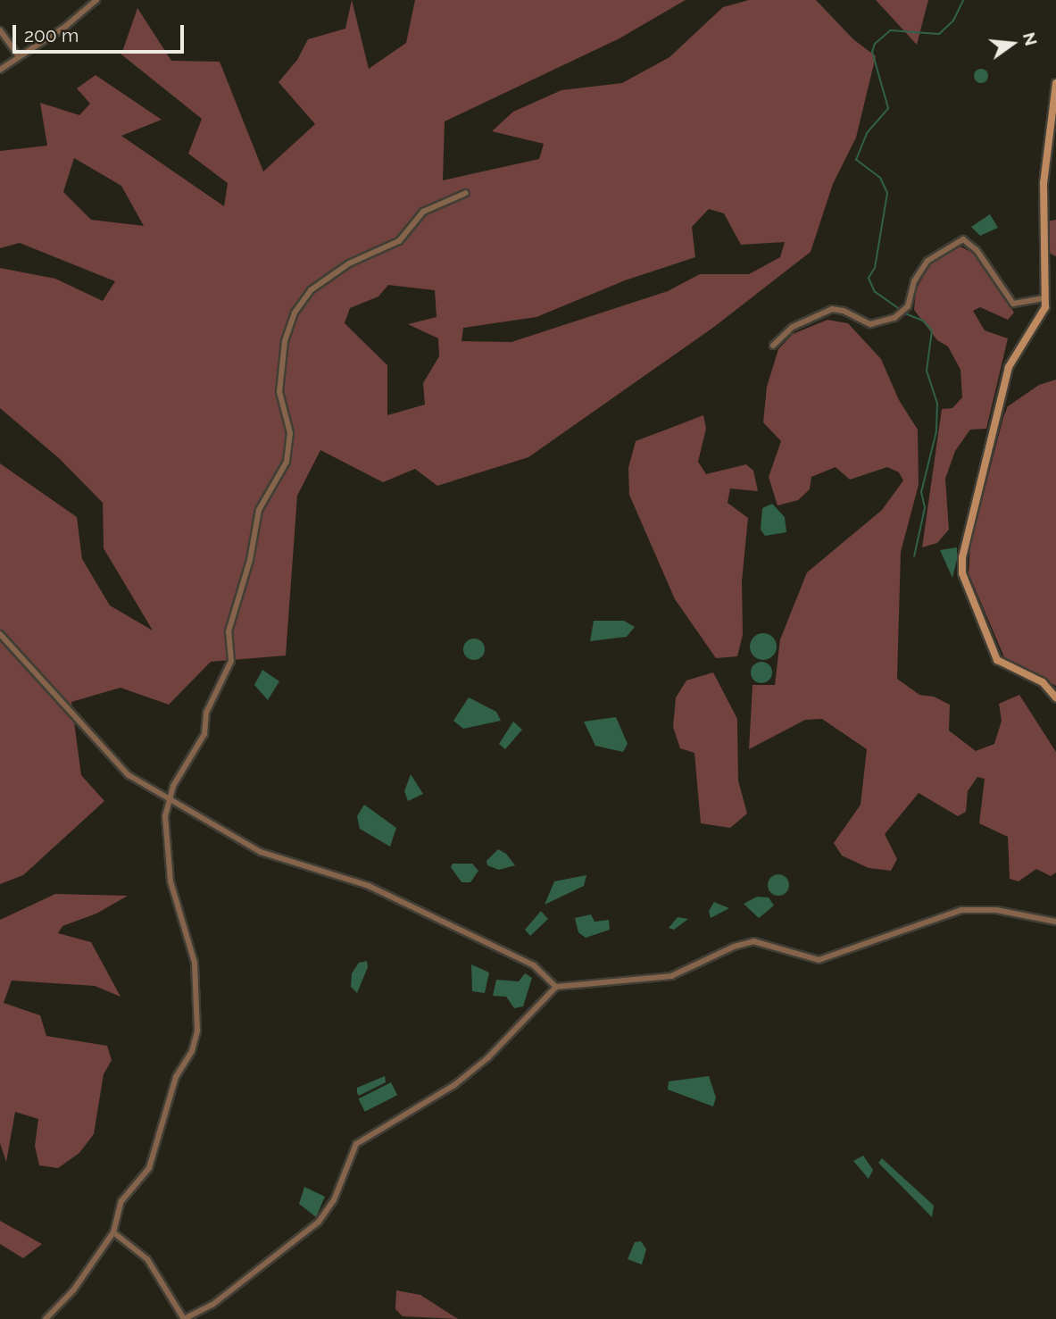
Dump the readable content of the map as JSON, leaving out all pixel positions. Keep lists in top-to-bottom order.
{
  "scale_bar": "200 m",
  "north": "right"
}
